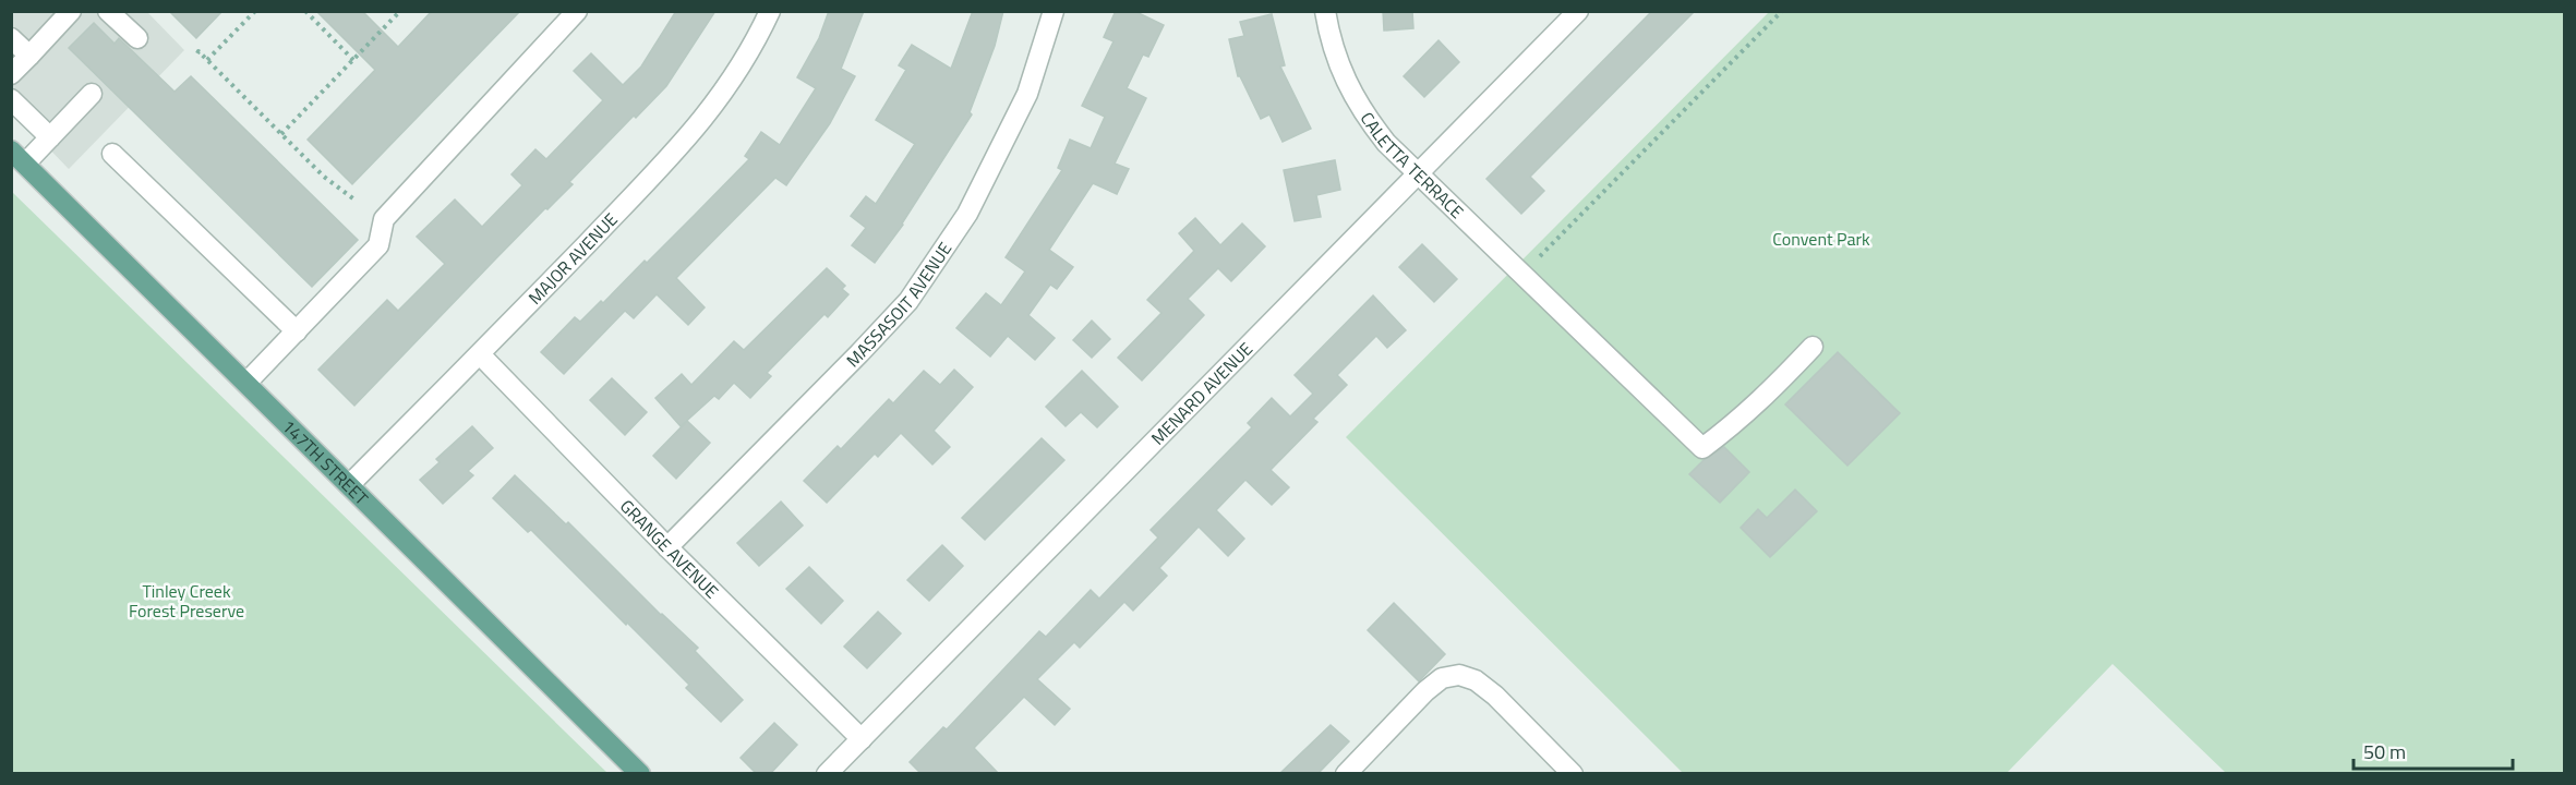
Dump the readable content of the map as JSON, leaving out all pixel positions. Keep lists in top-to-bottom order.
{
  "streets": {
    "main road": ["147TH STREET"],
    "street": [
      "CALETTA TERRACE",
      "MAJOR AVENUE",
      "MASSASOIT AVENUE",
      "MENARD AVENUE",
      "GRANGE AVENUE"
    ]
  },
  "crossings": [
    ["CALETTA TERRACE", "MENARD AVENUE"],
    ["MAJOR AVENUE", "147TH STREET"],
    ["MAJOR AVENUE", "GRANGE AVENUE"],
    ["MASSASOIT AVENUE", "GRANGE AVENUE"],
    ["MENARD AVENUE", "GRANGE AVENUE"]
  ],
  "parks": ["Convent Park", "Tinley Creek Forest Preserve"],
  "scale_bar": "50 m"
}
